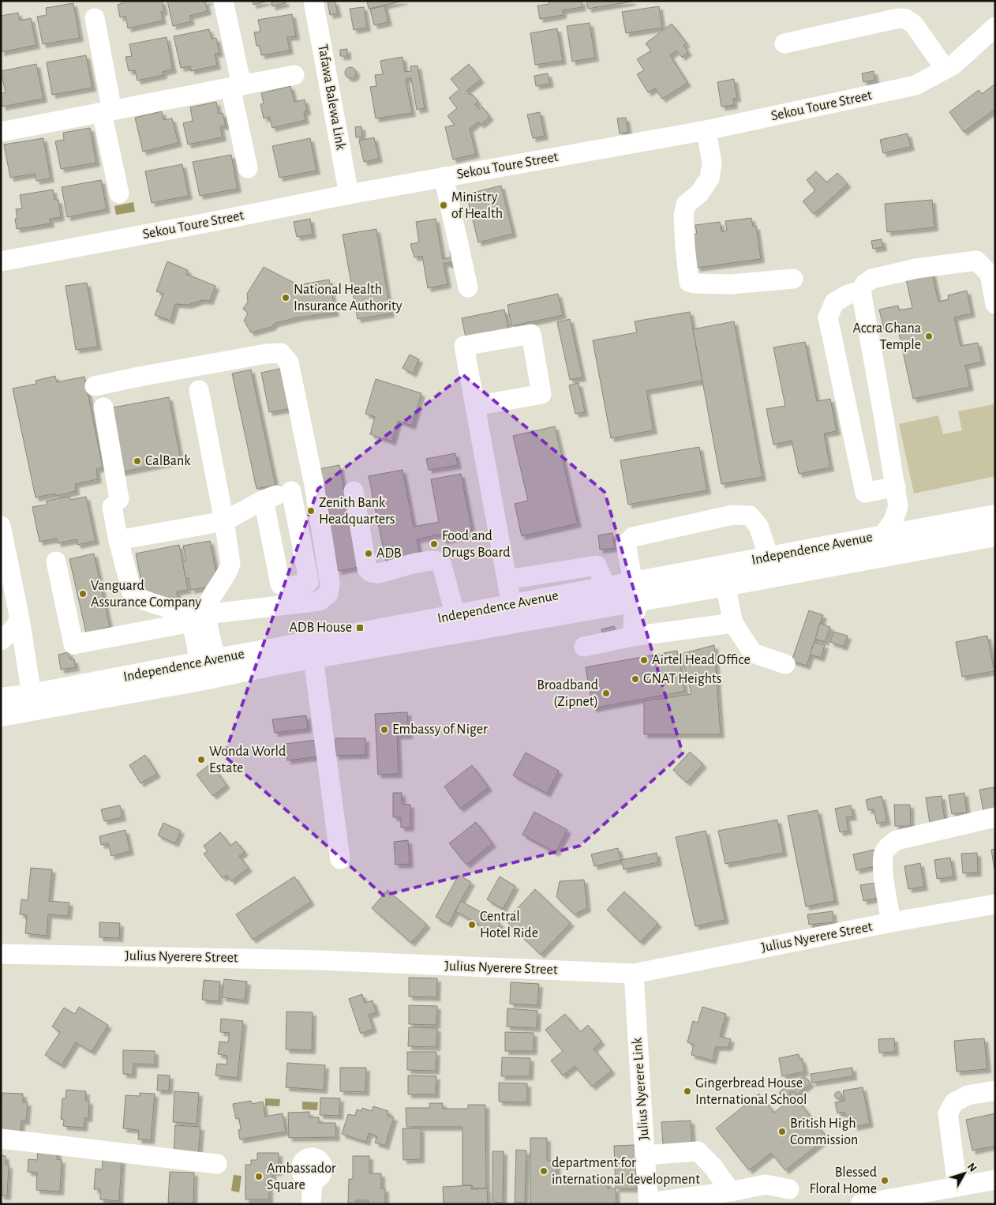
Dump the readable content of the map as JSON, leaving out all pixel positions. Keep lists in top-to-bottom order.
{
  "streets": {
    "main road": ["Independence Avenue"],
    "street": [
      "Tafawa Balewa Link",
      "Sekou Toure Street",
      "Julius Nyerere Street",
      "Julius Nyerere Link"
    ]
  },
  "crossings": [
    ["Tafawa Balewa Link", "Sekou Toure Street"],
    ["Julius Nyerere Street", "Julius Nyerere Link"]
  ],
  "places": {
    "other": [
      "Ministry of Health",
      "National Health Insurance Authority",
      "Accra Ghana Temple",
      "CalBank",
      "Zenith Bank Headquarters",
      "Food and Drugs Board",
      "ADB",
      "Vanguard Assurance Company",
      "Airtel Head Office",
      "GNAT Heights",
      "Broadband (Zipnet)",
      "Embassy of Niger",
      "Wonda World Estate",
      "Central Hotel Ride",
      "Gingerbread House International School",
      "British High Commission",
      "department for international development",
      "Ambassador Square",
      "Blessed Floral Home"
    ],
    "transit": ["ADB House"]
  },
  "north": "top right"
}
